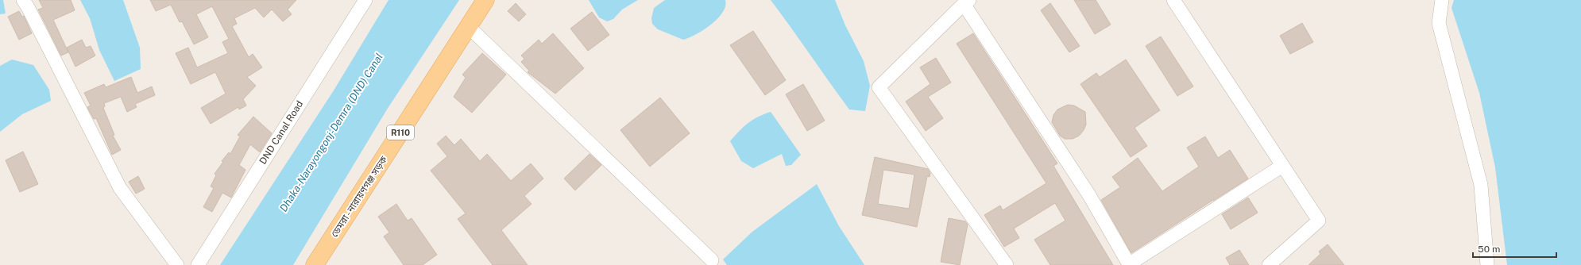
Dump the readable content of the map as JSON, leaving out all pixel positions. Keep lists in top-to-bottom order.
{
  "streets": {
    "main road": ["R110", "ডেমরা - নারায়ণগঞ্জ সড়ক"],
    "street": ["DND Canal Road"]
  },
  "water": ["Dhaka-Narayongonj-Demra (DND) Canal"],
  "scale_bar": "50 m"
}
